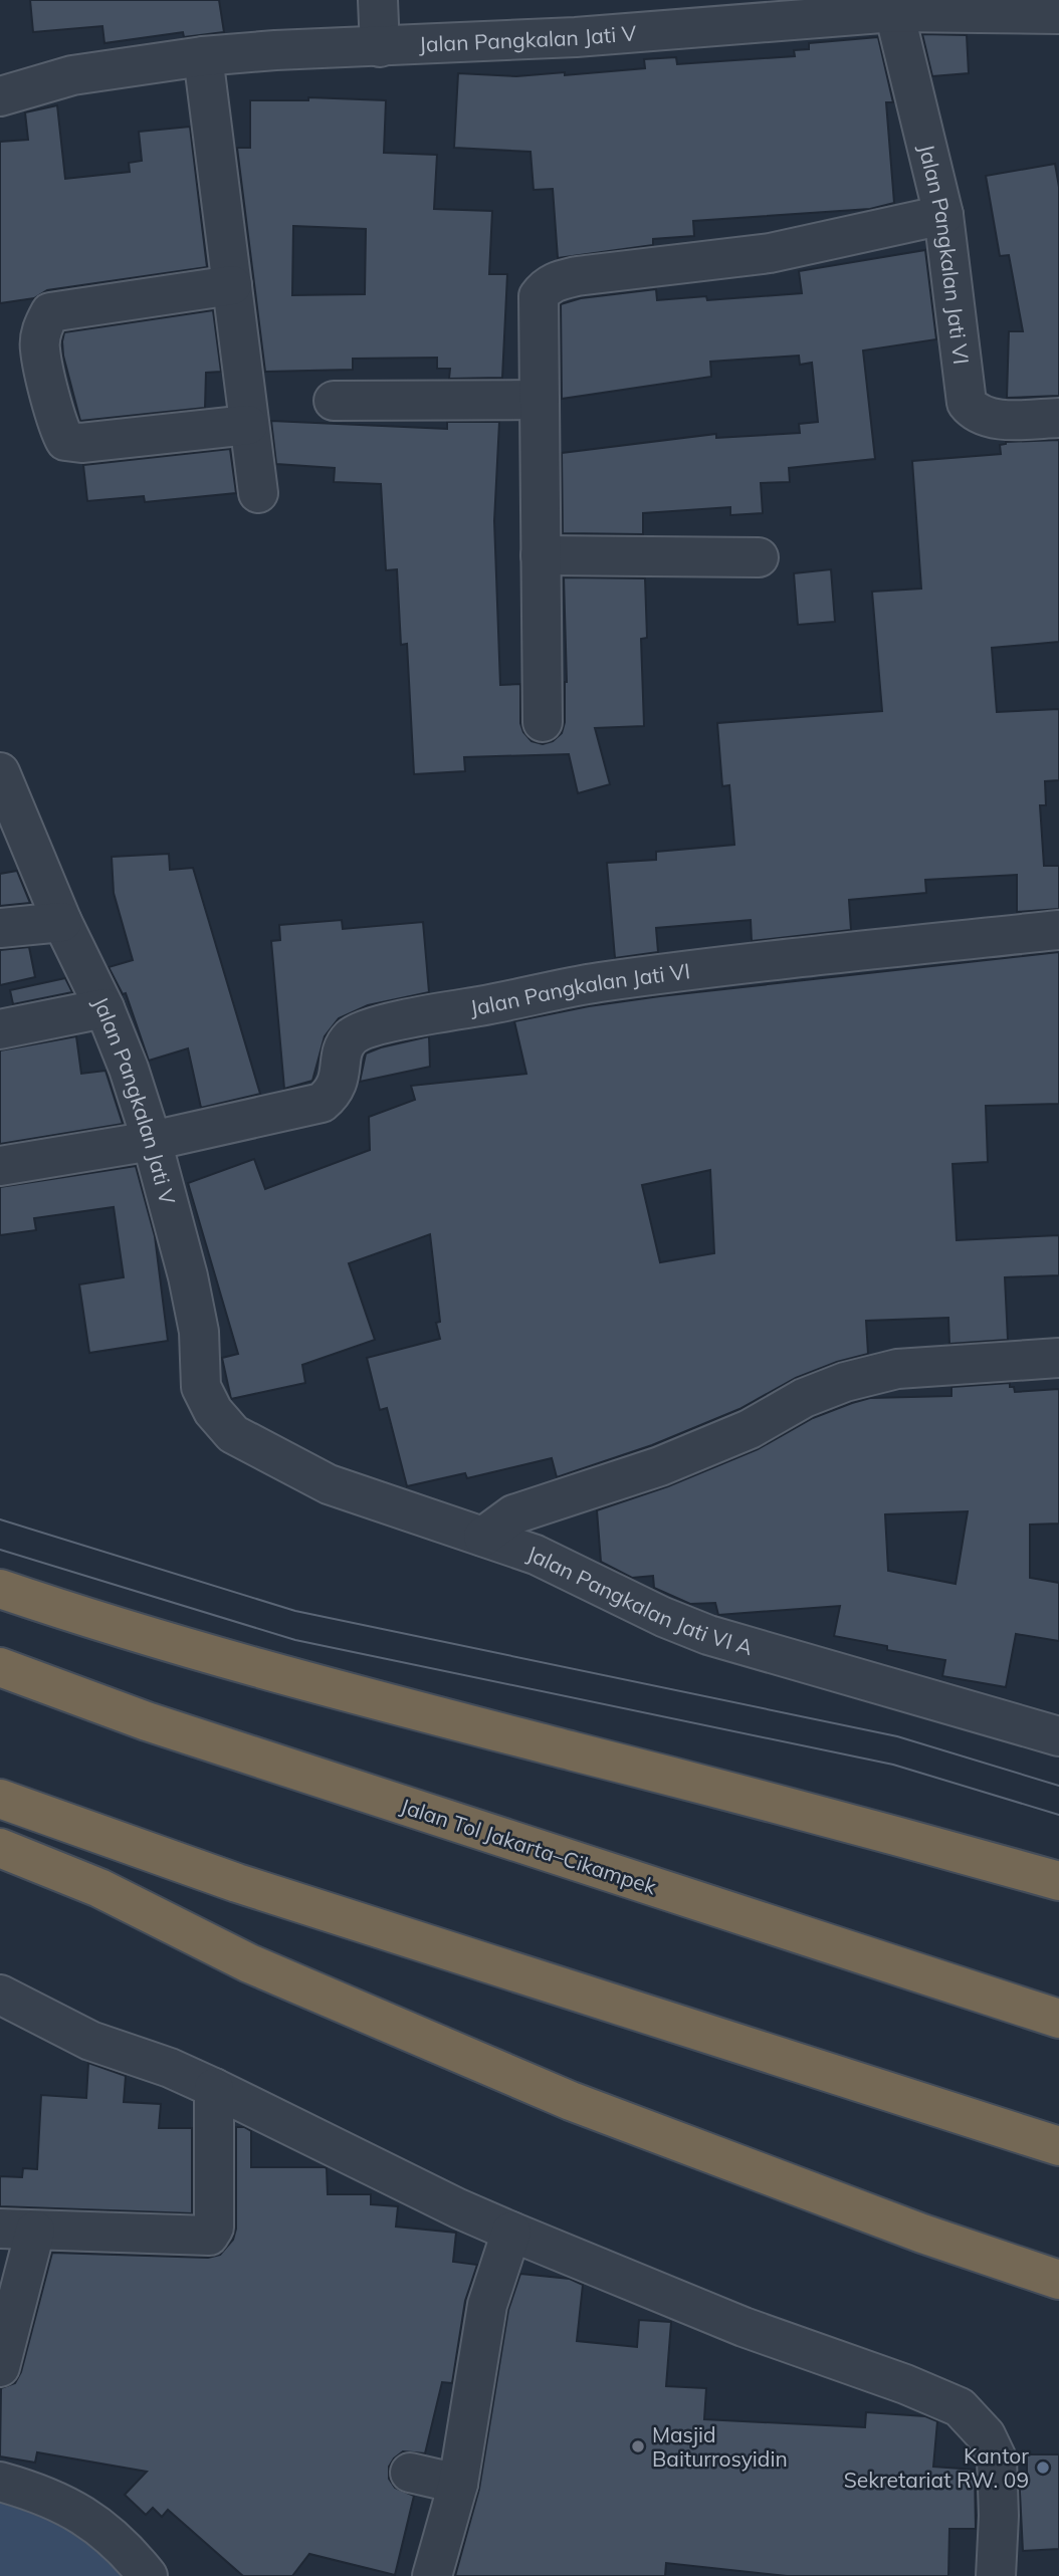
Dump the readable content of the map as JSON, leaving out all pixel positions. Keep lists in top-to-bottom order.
{
  "streets": {
    "highway": ["Jalan Tol Jakarta–Cikampek"],
    "street": ["Jalan Pangkalan Jati V", "Jalan Pangkalan Jati VI", "Jalan Pangkalan Jati VI A"]
  },
  "crossings": [
    ["Jalan Pangkalan Jati V", "Jalan Pangkalan Jati VI"],
    ["Jalan Pangkalan Jati V", "Jalan Pangkalan Jati VI A"]
  ],
  "places": ["Masjid Baiturrosyidin", "Kantor Sekretariat RW. 09"]
}
